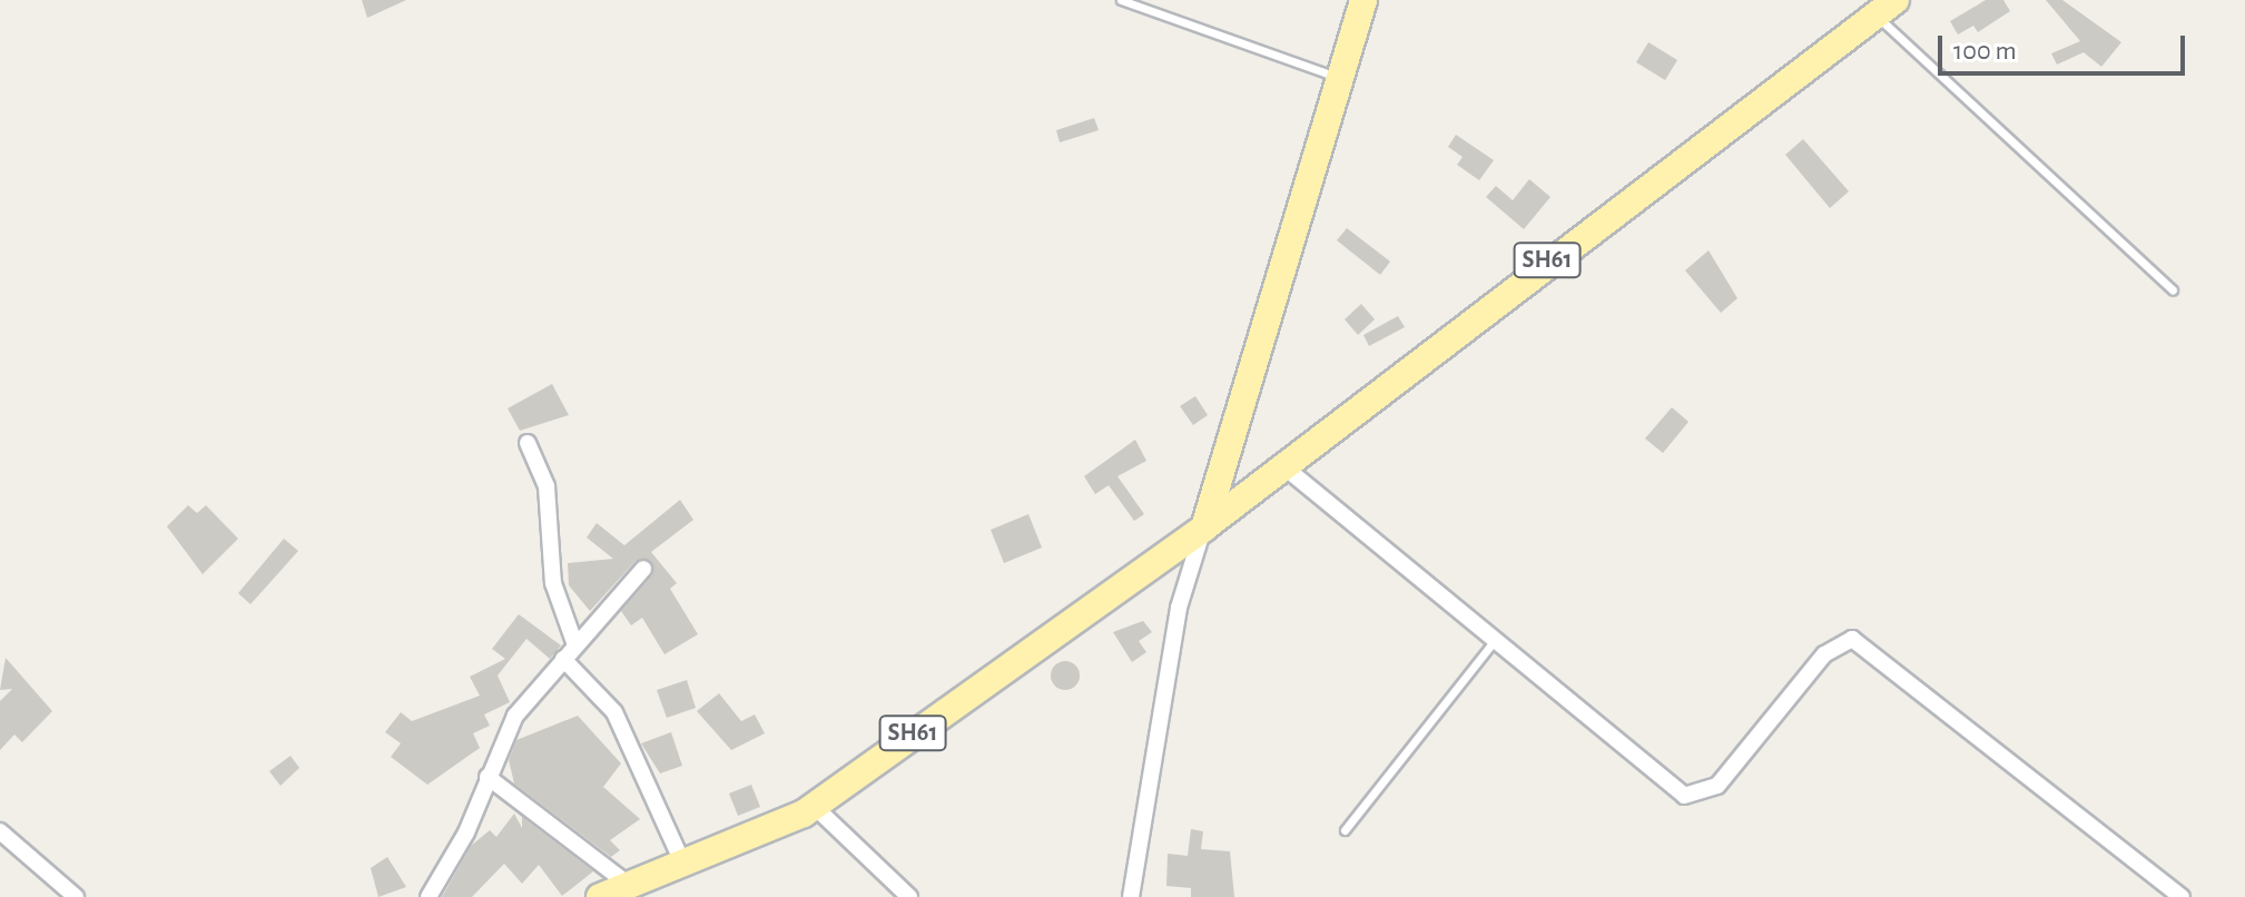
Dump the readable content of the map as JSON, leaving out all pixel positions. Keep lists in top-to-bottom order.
{
  "streets": {
    "main road": ["SH61"]
  },
  "scale_bar": "100 m"
}
